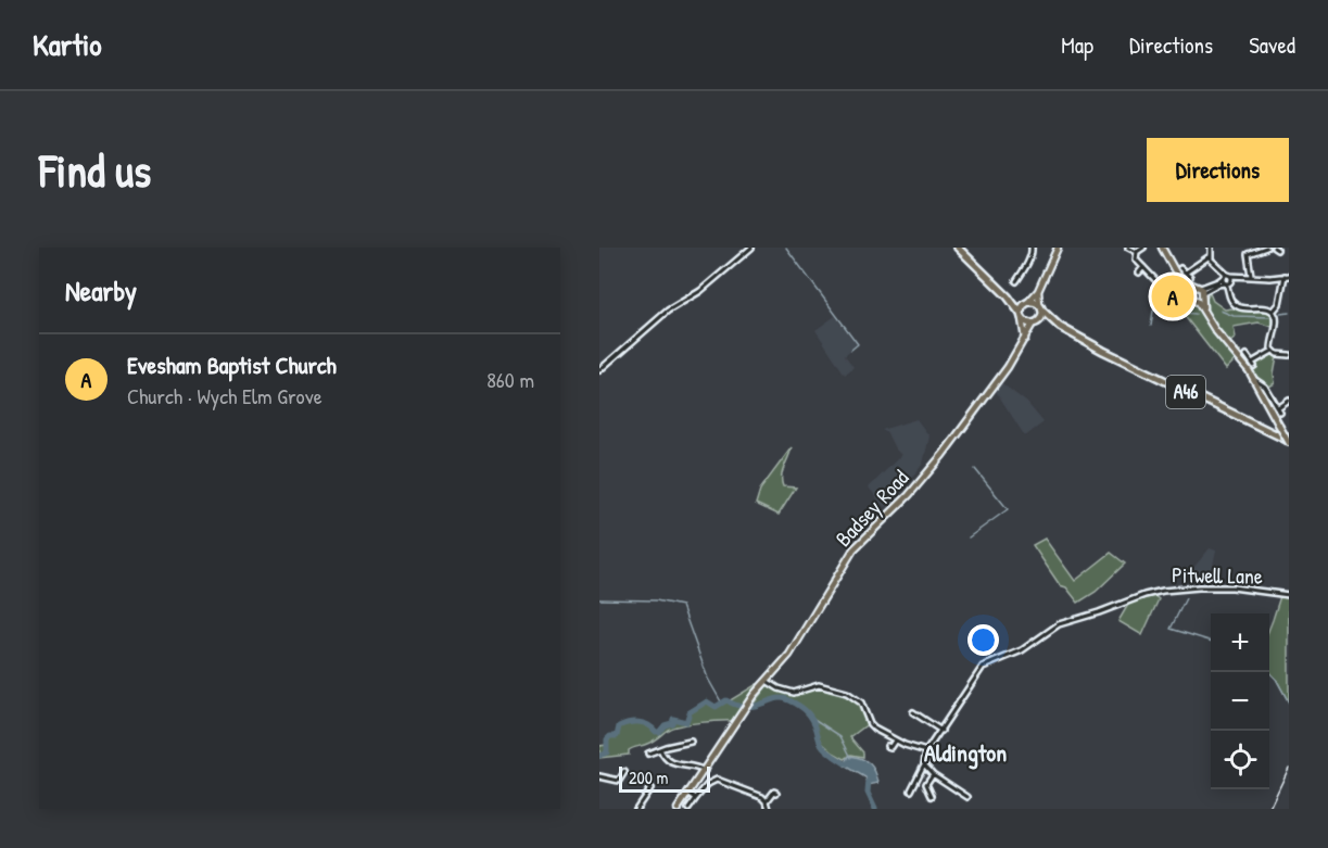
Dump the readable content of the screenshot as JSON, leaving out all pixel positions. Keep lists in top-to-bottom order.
{
  "streets": {
    "highway": ["A46"],
    "main road": ["Badsey Road"],
    "street": ["Pitwell Lane"]
  },
  "crossings": [
    ["A46", "Badsey Road"]
  ],
  "districts": ["Aldington"],
  "scale_bar": "200 m",
  "page": {
    "header": "Kartio",
    "nav": ["Map", "Directions", "Saved"],
    "buttons": "Directions",
    "title": "Find us",
    "heading": "Nearby",
    "pins": "A",
    "list": [
      {
        "mark": "A",
        "name": "Evesham Baptist Church",
        "note": "Church · Wych Elm Grove",
        "value": "860 m"
      }
    ],
    "map_buttons": ["+", "−"],
    "scale": "200 m"
  }
}
